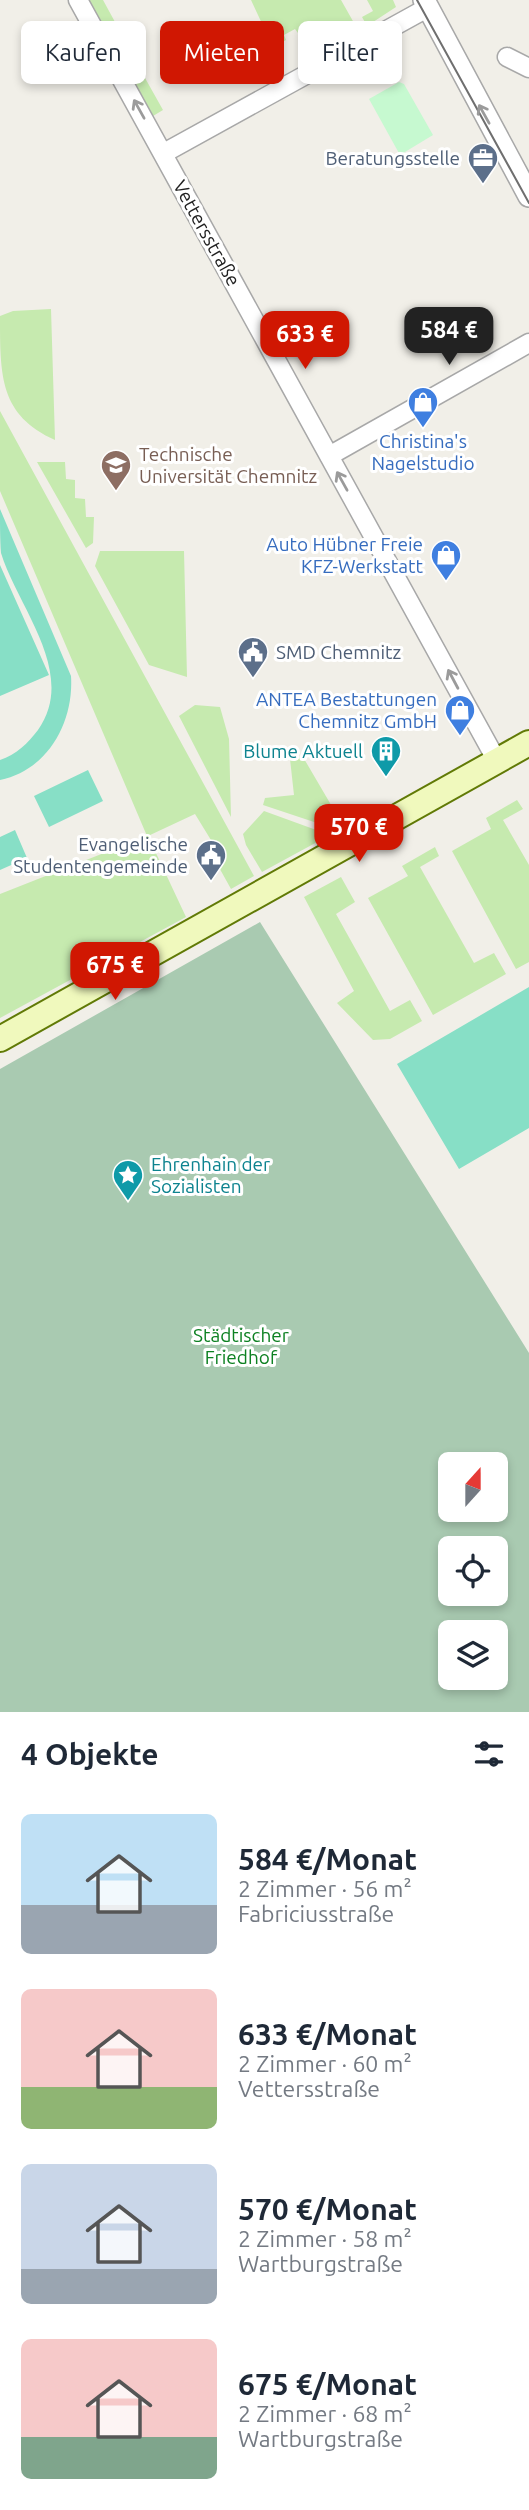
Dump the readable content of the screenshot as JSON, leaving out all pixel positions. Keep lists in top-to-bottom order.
{
  "streets": {
    "street": ["Vettersstraße"]
  },
  "one_way": ["Vettersstraße"],
  "parks": ["Städtischer Friedhof"],
  "places": {
    "office": ["Beratungsstelle"],
    "shop": ["Christina's Nagelstudio", "Auto Hübner Freie KFZ-Werkstatt", "ANTEA Bestattungen Chemnitz GmbH"],
    "school or university": ["Technische Universität Chemnitz"],
    "public building": ["SMD Chemnitz", "Evangelische Studentengemeinde"],
    "building": ["Blume Aktuell"],
    "place": ["Ehrenhain der Sozialisten"]
  },
  "north": "top",
  "page": {
    "chip": ["Kaufen", "Mieten", "Filter"],
    "price": [
      "584 €",
      "633 €",
      "570 €",
      "675 €"
    ],
    "heading": "4 Objekte",
    "list": [
      {
        "name": "584 €/Monat",
        "note": "2 Zimmer · 56 m² · Fabriciusstraße"
      },
      {
        "name": "633 €/Monat",
        "note": "2 Zimmer · 60 m² · Vettersstraße"
      },
      {
        "name": "570 €/Monat",
        "note": "2 Zimmer · 58 m² · Wartburgstraße"
      },
      {
        "name": "675 €/Monat",
        "note": "2 Zimmer · 68 m² · Wartburgstraße"
      }
    ]
  }
}
